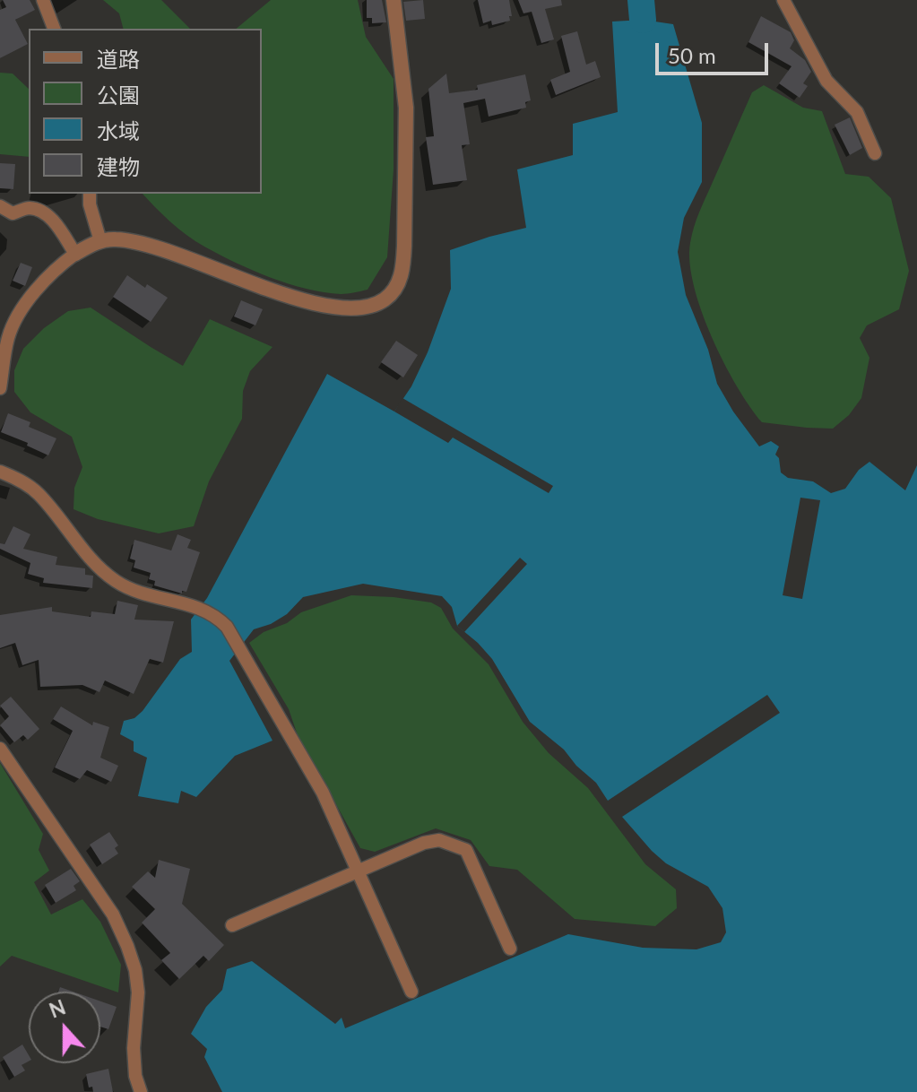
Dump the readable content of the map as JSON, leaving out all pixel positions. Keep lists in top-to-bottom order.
{
  "legend": [
    "道路",
    "公園",
    "水域",
    "建物"
  ],
  "scale_bar": "50 m",
  "north": "top"
}
